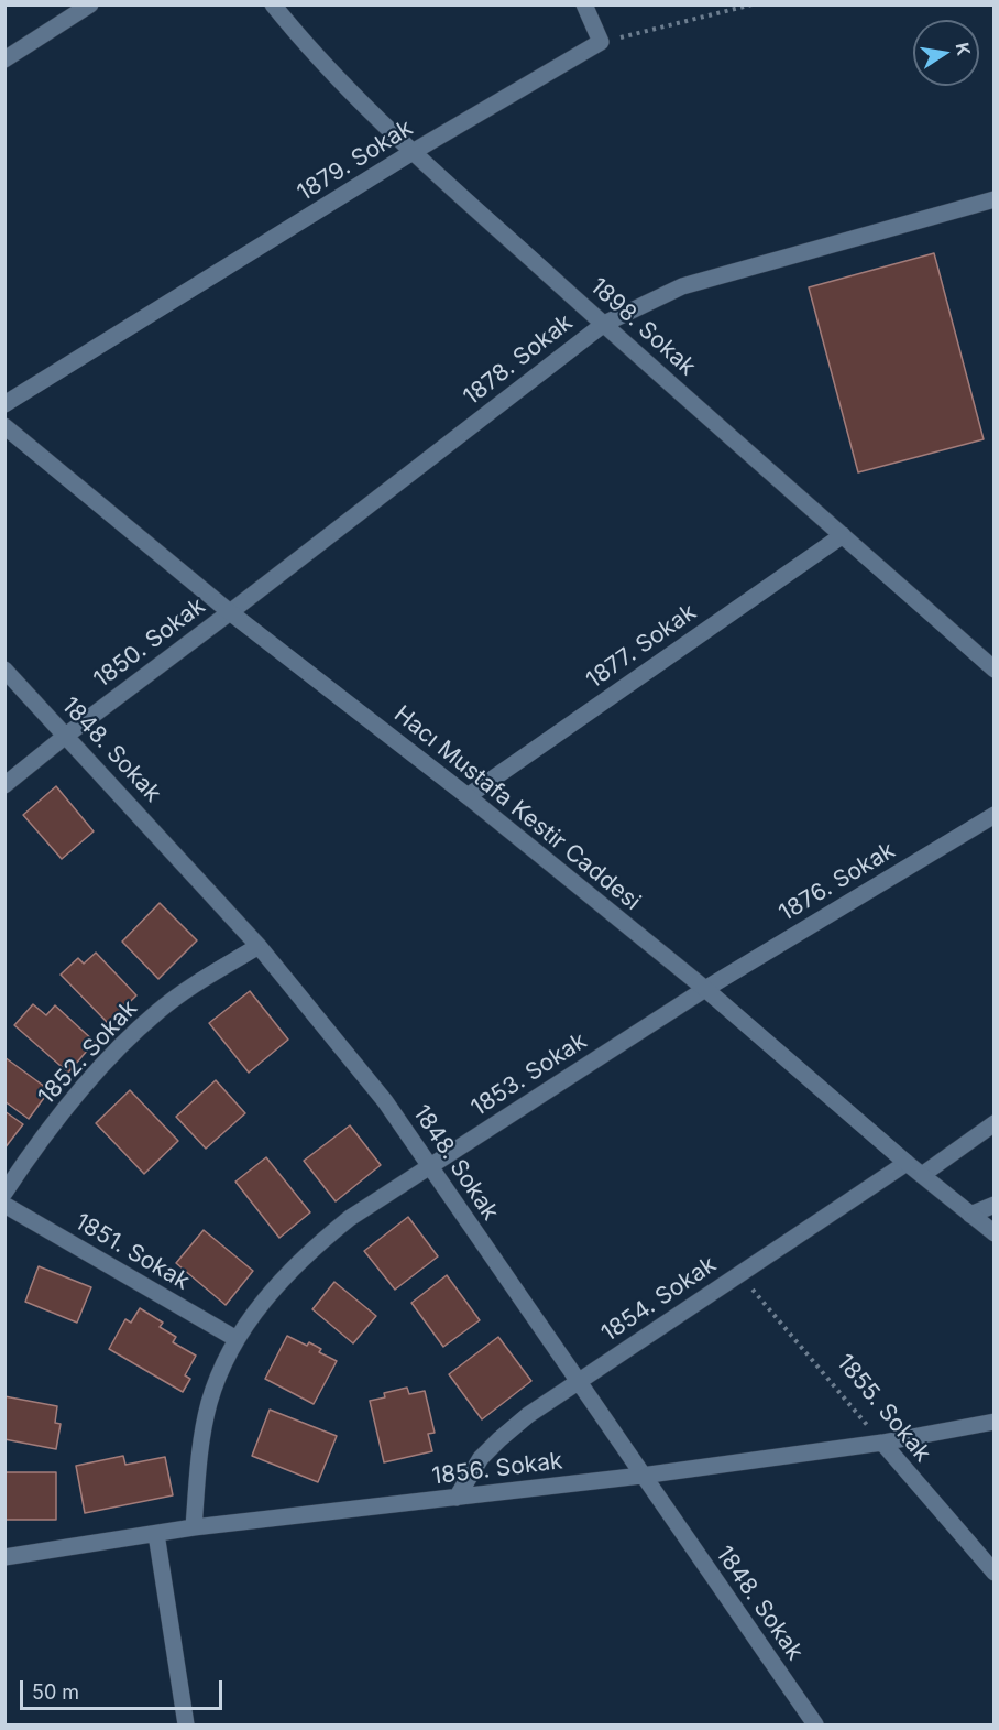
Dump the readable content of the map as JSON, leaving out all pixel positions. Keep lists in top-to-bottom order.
{
  "streets": {
    "street": [
      "1879. Sokak",
      "1898. Sokak",
      "1878. Sokak",
      "1850. Sokak",
      "1877. Sokak",
      "1848. Sokak",
      "Hacı Mustafa Kestir Caddesi",
      "1876. Sokak",
      "1852. Sokak",
      "1853. Sokak",
      "1851. Sokak",
      "1854. Sokak",
      "1855. Sokak",
      "1856. Sokak"
    ]
  },
  "crossings": [
    ["1879. Sokak", "1898. Sokak"],
    ["1898. Sokak", "1878. Sokak"],
    ["1898. Sokak", "1877. Sokak"],
    ["1878. Sokak", "1850. Sokak"],
    ["1878. Sokak", "Hacı Mustafa Kestir Caddesi"],
    ["1850. Sokak", "1848. Sokak"],
    ["1850. Sokak", "Hacı Mustafa Kestir Caddesi"],
    ["1877. Sokak", "Hacı Mustafa Kestir Caddesi"],
    ["1848. Sokak", "1852. Sokak"],
    ["1848. Sokak", "1853. Sokak"],
    ["1848. Sokak", "1854. Sokak"],
    ["1848. Sokak", "1856. Sokak"],
    ["Hacı Mustafa Kestir Caddesi", "1876. Sokak"],
    ["Hacı Mustafa Kestir Caddesi", "1853. Sokak"],
    ["Hacı Mustafa Kestir Caddesi", "1854. Sokak"],
    ["1876. Sokak", "1853. Sokak"],
    ["1853. Sokak", "1851. Sokak"],
    ["1853. Sokak", "1856. Sokak"],
    ["1854. Sokak", "1855. Sokak"],
    ["1854. Sokak", "1856. Sokak"],
    ["1855. Sokak", "1856. Sokak"]
  ],
  "scale_bar": "50 m",
  "north": "right"
}
